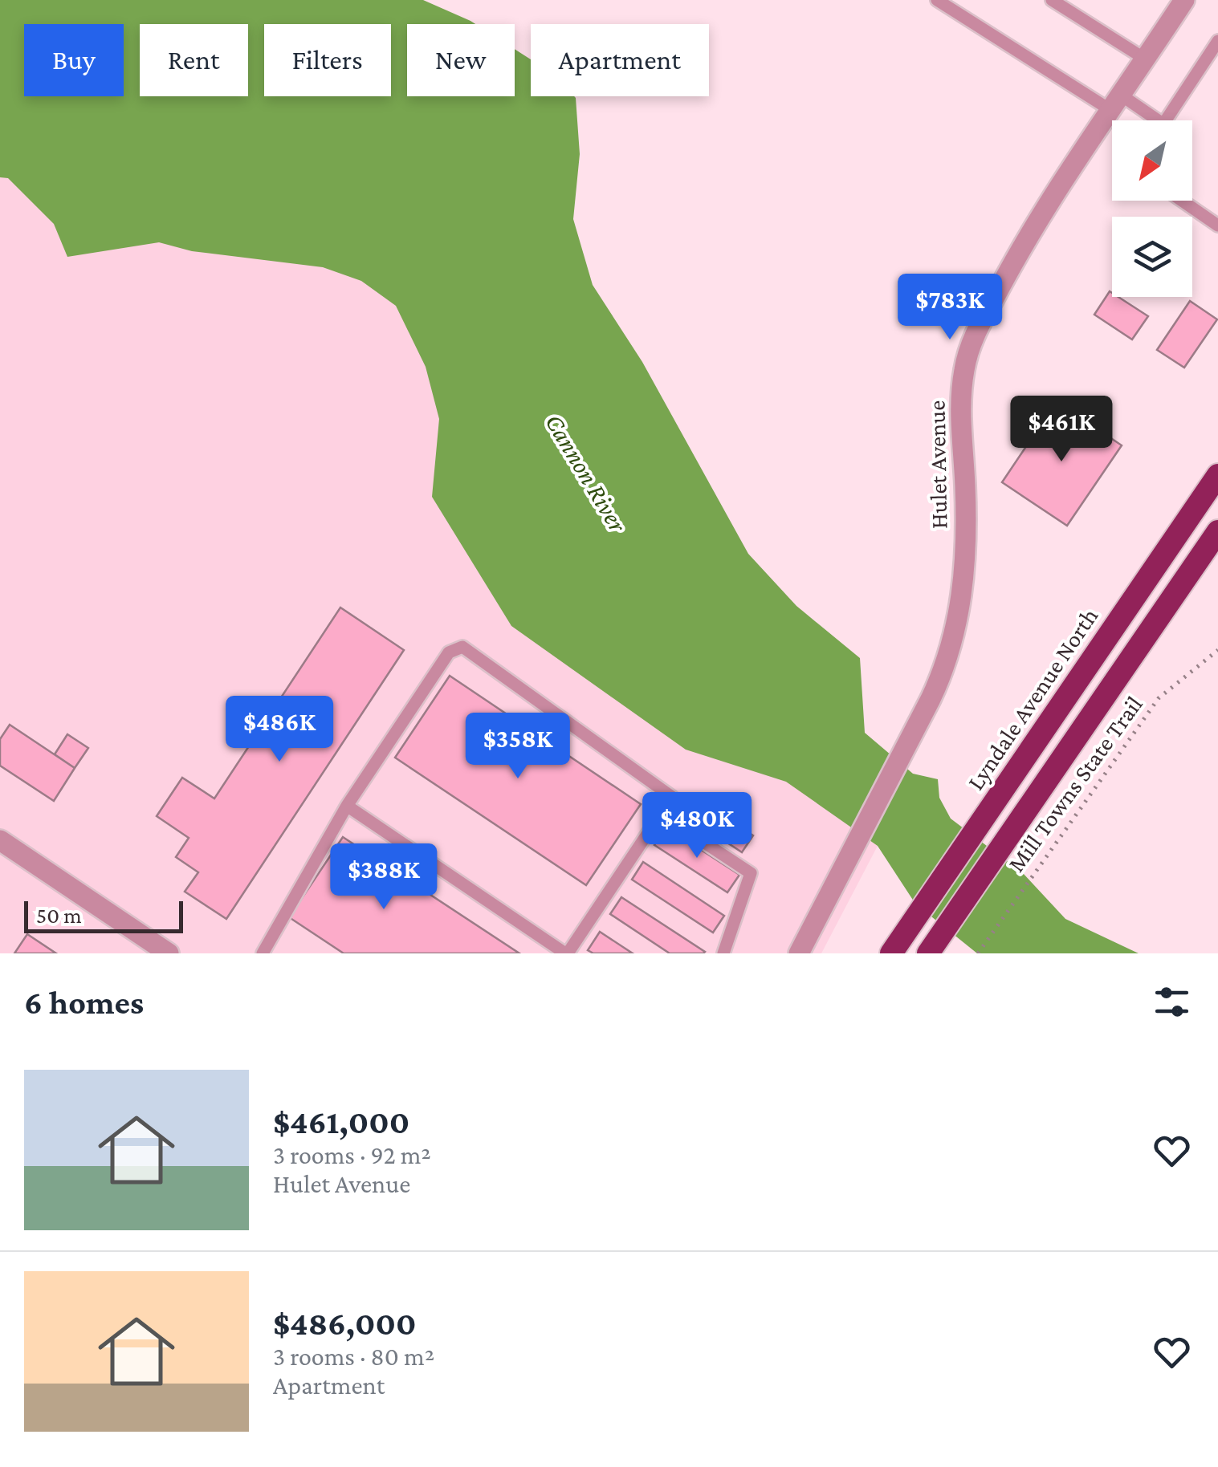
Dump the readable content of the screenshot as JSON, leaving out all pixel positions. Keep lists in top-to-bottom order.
{
  "streets": {
    "highway": ["Lyndale Avenue North"],
    "street": ["Hulet Avenue"],
    "path": ["Mill Towns State Trail"]
  },
  "water": ["Cannon River"],
  "scale_bar": "50 m",
  "north": "bottom left",
  "page": {
    "chip": [
      "Buy",
      "Rent",
      "Filters",
      "New",
      "Apartment"
    ],
    "price": [
      "$783K",
      "$461K",
      "$486K",
      "$358K",
      "$480K",
      "$388K"
    ],
    "scale": "50 m",
    "heading": "6 homes",
    "list": [
      {
        "name": "$461,000",
        "note": "3 rooms · 92 m² · Hulet Avenue"
      },
      {
        "name": "$486,000",
        "note": "3 rooms · 80 m² · Apartment"
      }
    ]
  }
}
